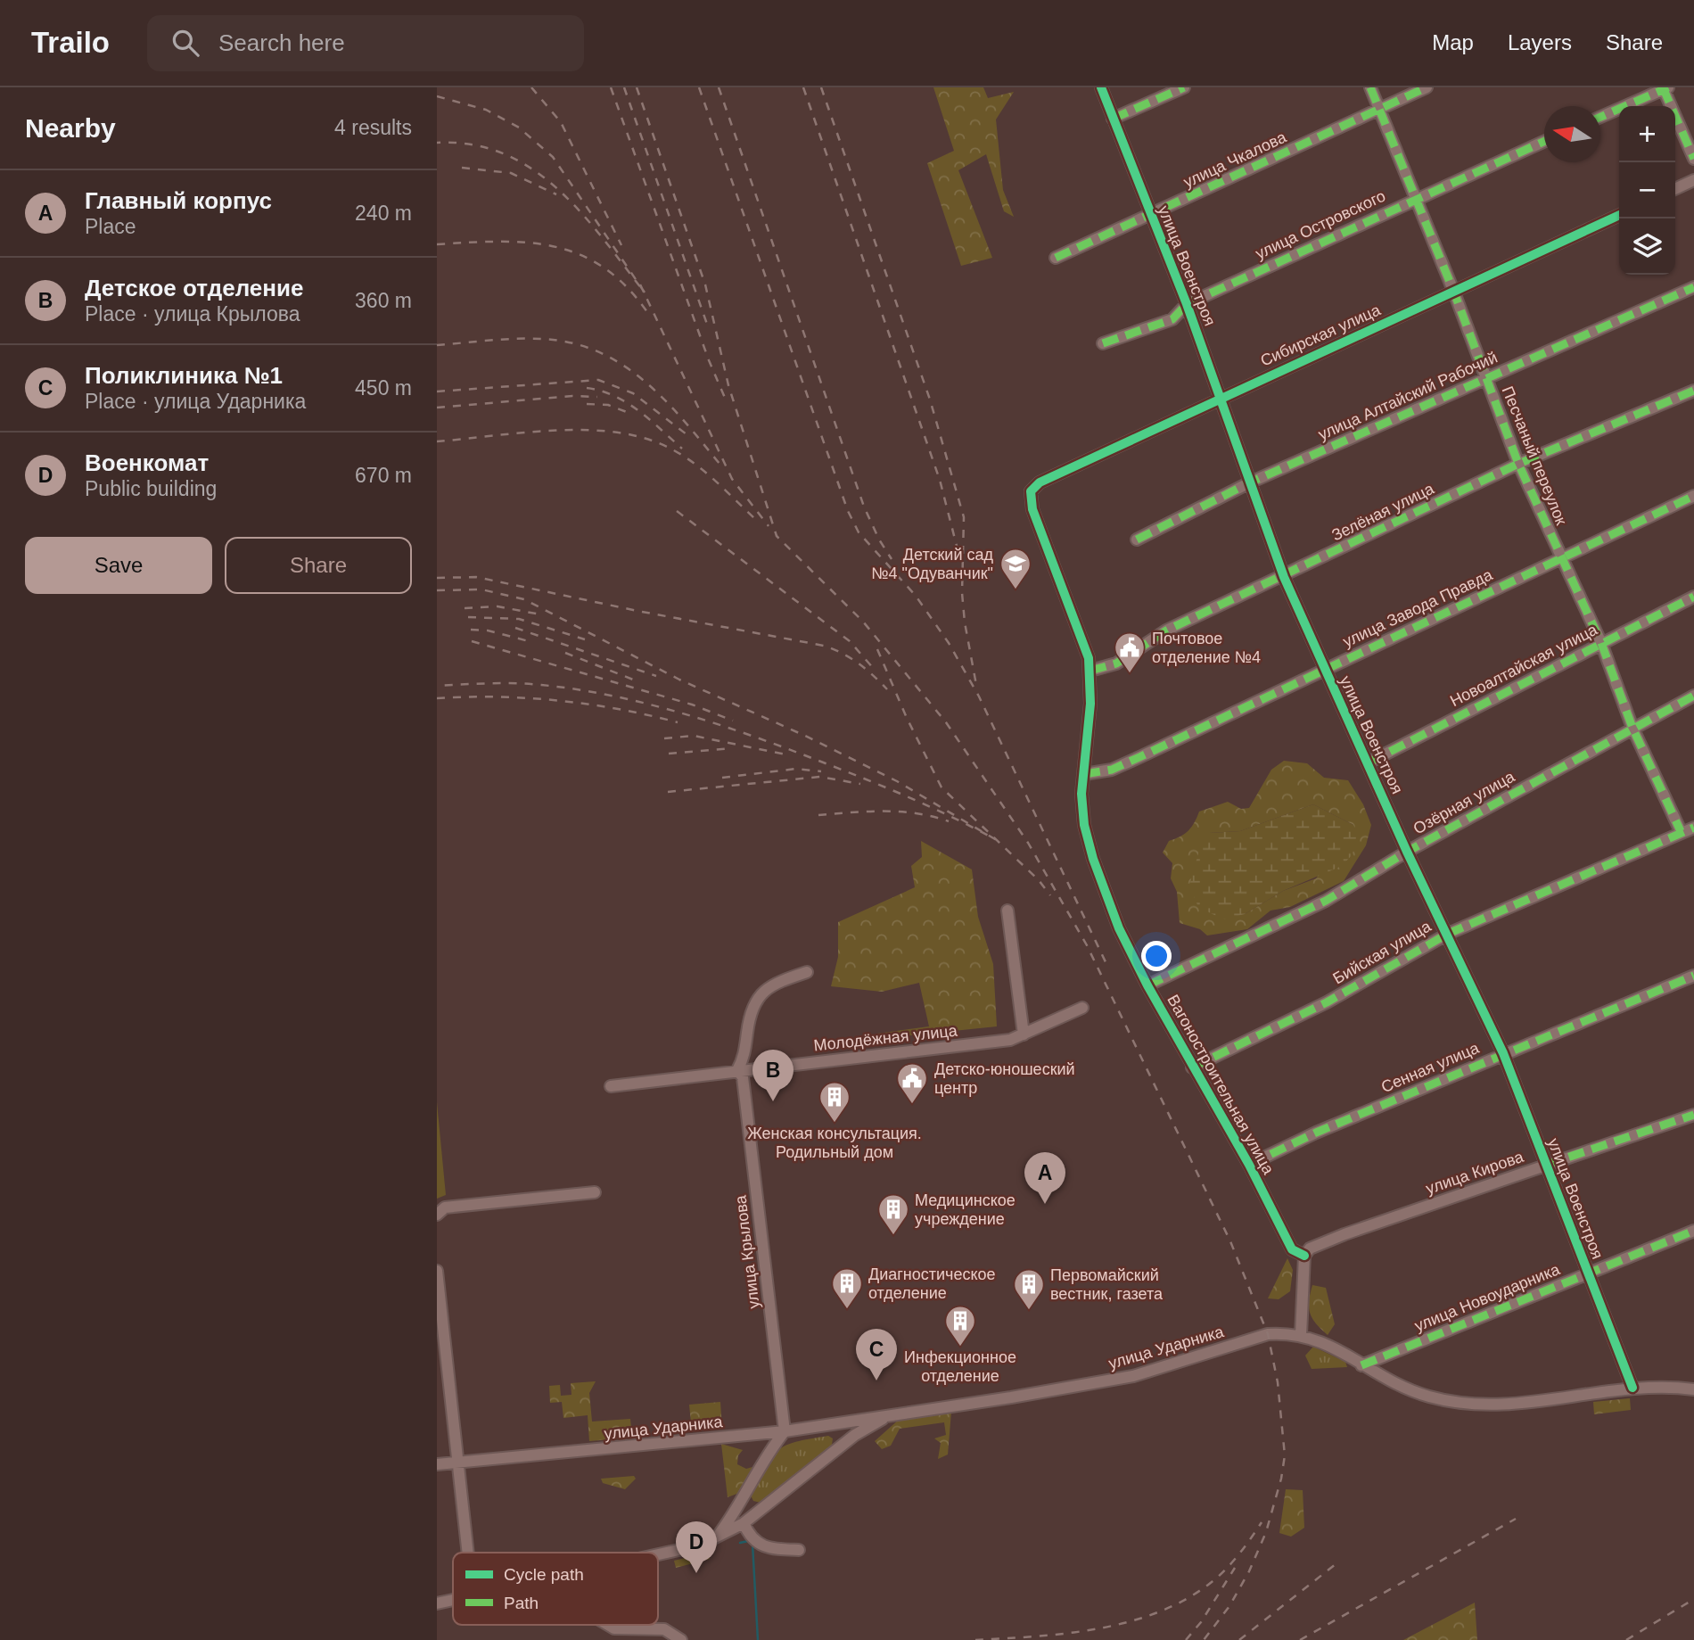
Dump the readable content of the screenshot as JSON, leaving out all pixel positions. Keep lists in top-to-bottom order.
{
  "streets": {
    "street": [
      "улица Чкалова",
      "улица Островского",
      "улица Военстроя",
      "Сибирская улица",
      "улица Алтайский Рабочий",
      "Песчаный переулок",
      "Зелёная улица",
      "улица Завода Правда",
      "Новоалтайская улица",
      "Озёрная улица",
      "Бийская улица",
      "Молодёжная улица",
      "Сенная улица",
      "Вагоностроительная улица",
      "улица Кирова",
      "улица Крылова",
      "улица Новоударника",
      "улица Ударника"
    ]
  },
  "crossings": [
    ["улица Чкалова", "улица Военстроя"],
    ["улица Чкалова", "Песчаный переулок"],
    ["улица Островского", "улица Военстроя"],
    ["улица Островского", "Песчаный переулок"],
    ["улица Военстроя", "Сибирская улица"],
    ["улица Военстроя", "улица Алтайский Рабочий"],
    ["улица Военстроя", "Зелёная улица"],
    ["улица Военстроя", "улица Завода Правда"],
    ["улица Военстроя", "Новоалтайская улица"],
    ["улица Военстроя", "Озёрная улица"],
    ["улица Военстроя", "Бийская улица"],
    ["улица Военстроя", "Сенная улица"],
    ["улица Военстроя", "улица Кирова"],
    ["улица Военстроя", "улица Новоударника"],
    ["улица Военстроя", "улица Ударника"],
    ["Сибирская улица", "Песчаный переулок"],
    ["Сибирская улица", "Вагоностроительная улица"],
    ["улица Алтайский Рабочий", "Песчаный переулок"],
    ["Песчаный переулок", "Зелёная улица"],
    ["Песчаный переулок", "улица Завода Правда"],
    ["Песчаный переулок", "Новоалтайская улица"],
    ["Песчаный переулок", "Озёрная улица"],
    ["Песчаный переулок", "Бийская улица"],
    ["Зелёная улица", "Вагоностроительная улица"],
    ["улица Завода Правда", "Вагоностроительная улица"],
    ["Озёрная улица", "Вагоностроительная улица"],
    ["Бийская улица", "Вагоностроительная улица"],
    ["Молодёжная улица", "улица Крылова"],
    ["Сенная улица", "Вагоностроительная улица"],
    ["Вагоностроительная улица", "улица Кирова"],
    ["улица Крылова", "улица Ударника"],
    ["улица Новоударника", "улица Ударника"]
  ],
  "places": {
    "school or university": ["Детский сад №4 \"Одуванчик\""],
    "public building": ["Почтовое отделение №4", "Детско-юношеский центр"],
    "building": [
      "Женская консультация. Родильный дом",
      "Медицинское учреждение",
      "Диагностическое отделение",
      "Первомайский вестник, газета",
      "Инфекционное отделение"
    ]
  },
  "legend": ["Cycle path", "Path"],
  "north": "left",
  "page": {
    "header": "Trailo",
    "search": "Search here",
    "nav": ["Map", "Layers", "Share"],
    "heading": ["Nearby", "4 results"],
    "map_buttons": ["+", "−"],
    "list": [
      {
        "mark": "A",
        "name": "Главный корпус",
        "note": "Place",
        "value": "240 m"
      },
      {
        "mark": "B",
        "name": "Детское отделение",
        "note": "Place · улица Крылова",
        "value": "360 m"
      },
      {
        "mark": "C",
        "name": "Поликлиника №1",
        "note": "Place · улица Ударника",
        "value": "450 m"
      },
      {
        "mark": "D",
        "name": "Военкомат",
        "note": "Public building",
        "value": "670 m"
      }
    ],
    "buttons": ["Save", "Share"],
    "pins": [
      "B",
      "A",
      "C",
      "D"
    ]
  }
}
